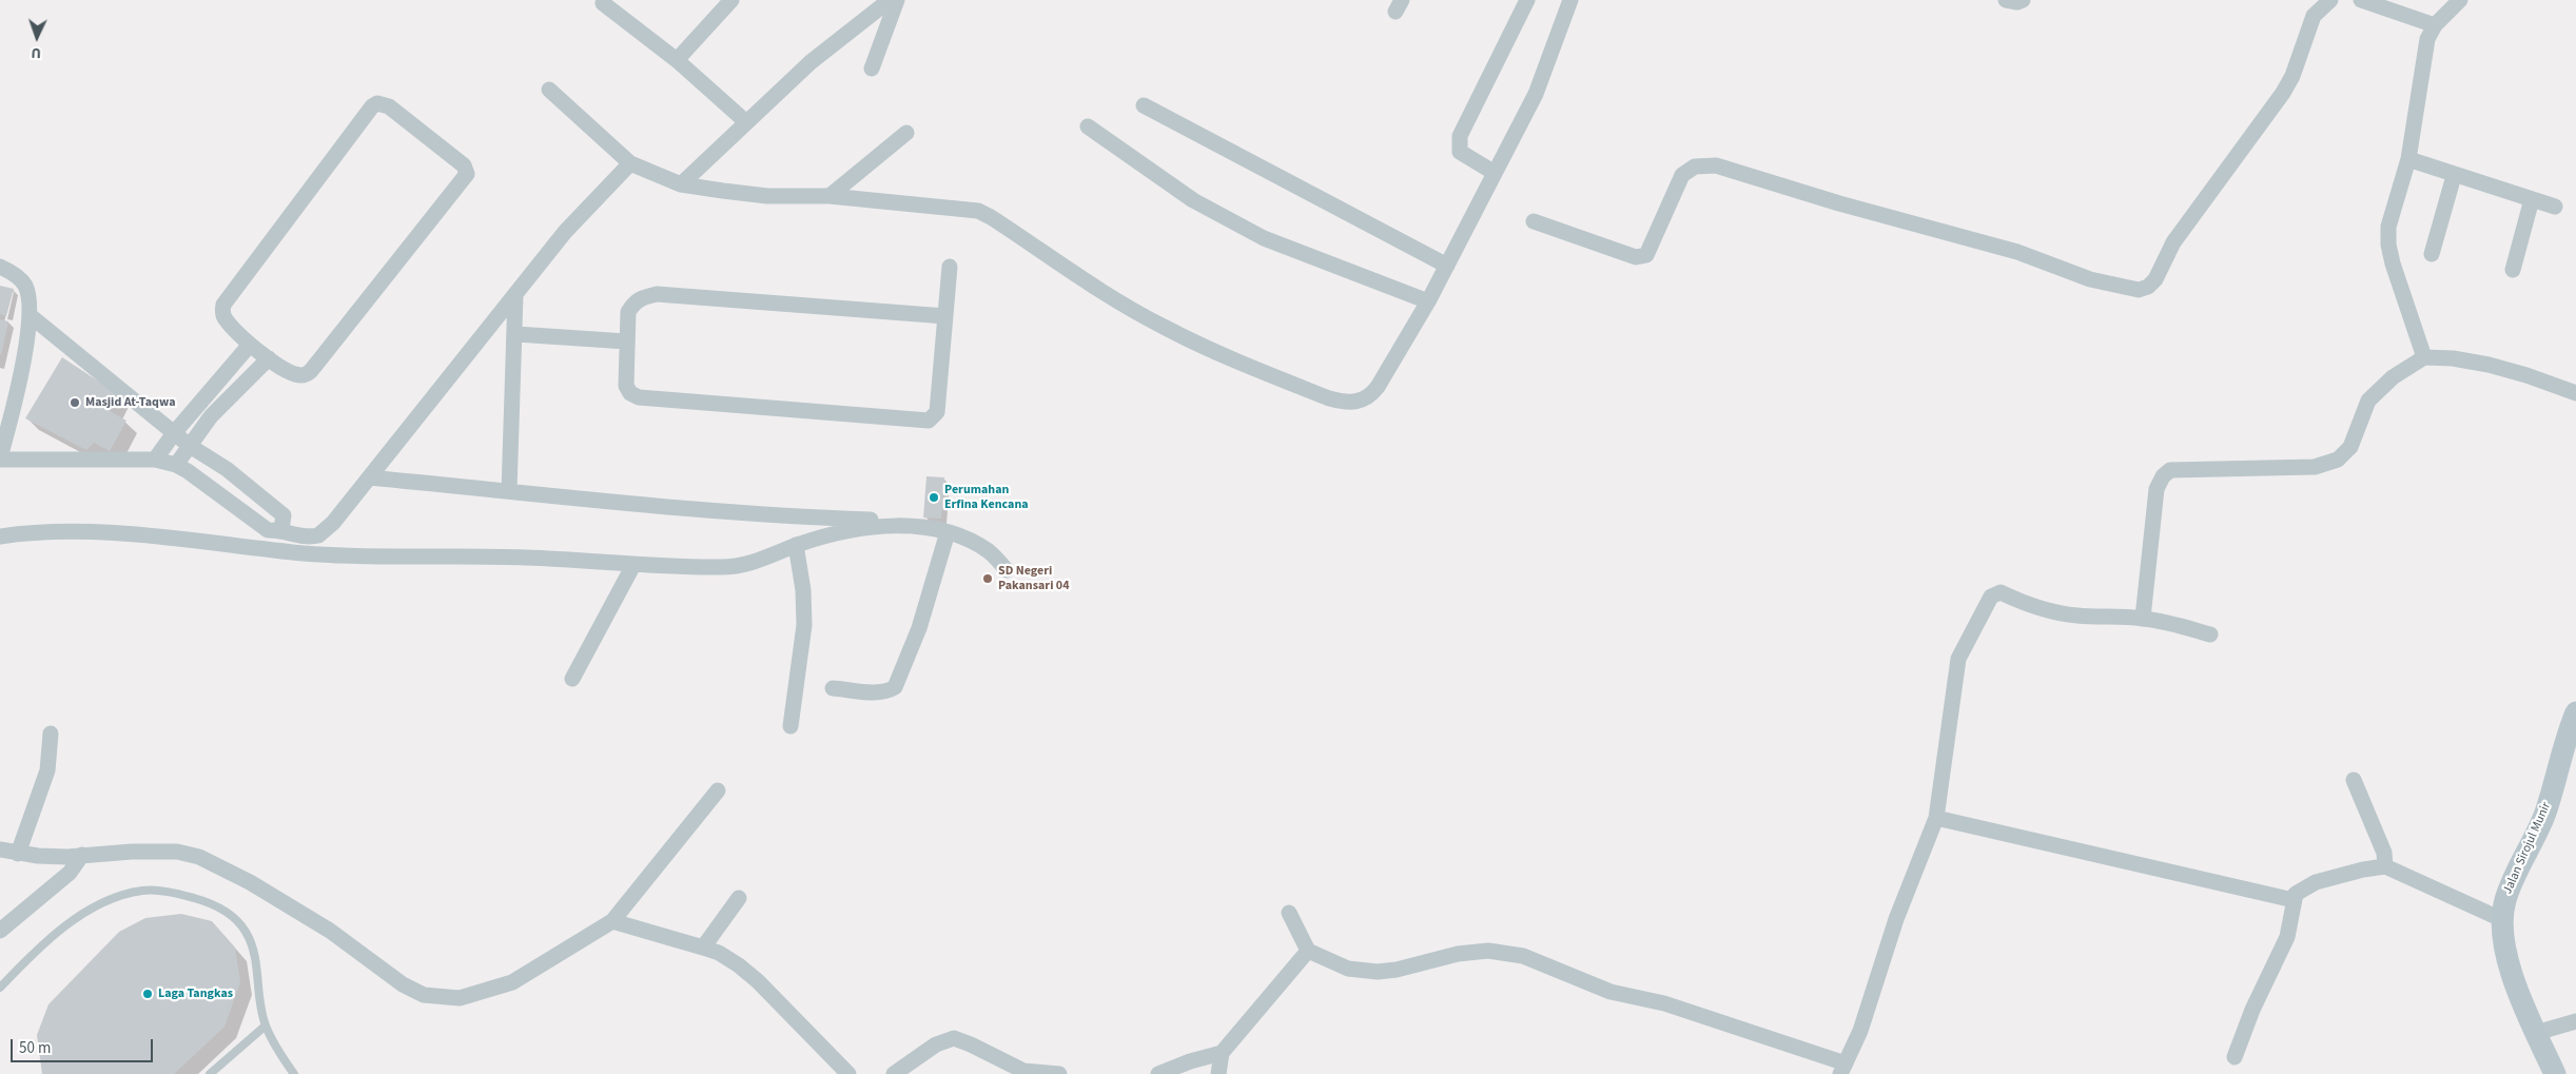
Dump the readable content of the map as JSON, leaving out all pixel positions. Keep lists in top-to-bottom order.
{
  "streets": {
    "street": ["Jalan Sirojul Munir"]
  },
  "places": [
    "Masjid At-Taqwa",
    "Perumahan Erfina Kencana",
    "SD Negeri Pakansari 04",
    "Laga Tangkas"
  ],
  "scale_bar": "50 m",
  "north": "bottom"
}
